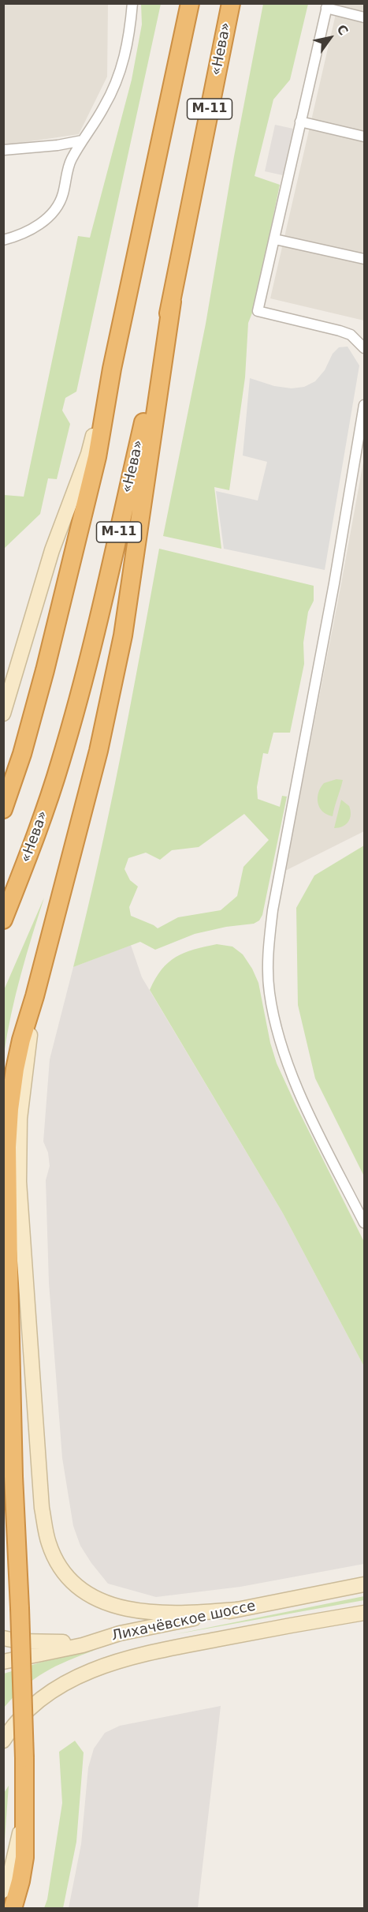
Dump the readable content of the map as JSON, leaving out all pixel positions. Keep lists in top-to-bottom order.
{
  "streets": {
    "highway": ["«Нева»", "М-11"],
    "main road": ["Лихачёвское шоссе"]
  },
  "north": "top right"
}
